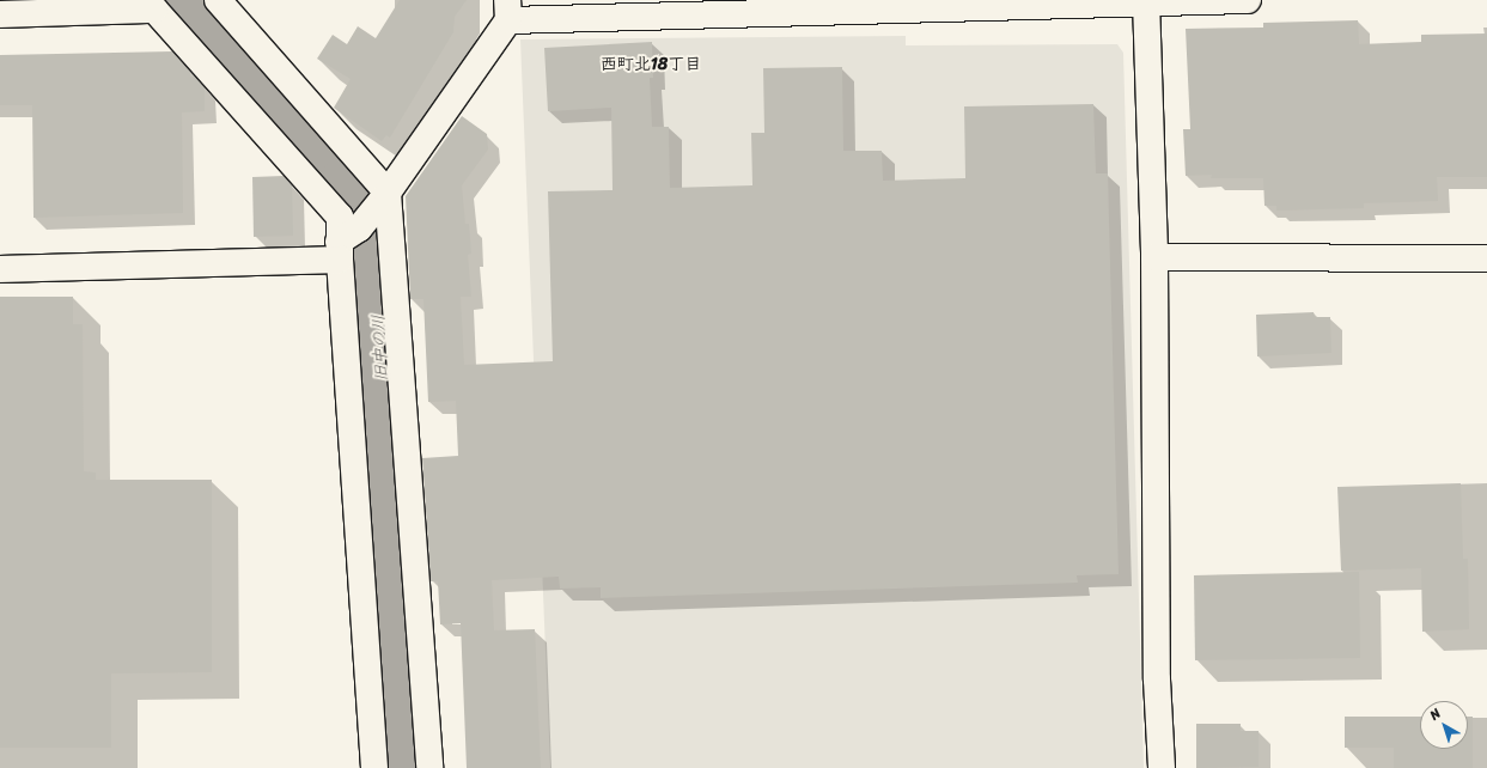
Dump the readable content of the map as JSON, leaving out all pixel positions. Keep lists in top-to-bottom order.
{
  "districts": ["西町北18丁目"],
  "water": ["旧中の川"],
  "north": "top left"
}
